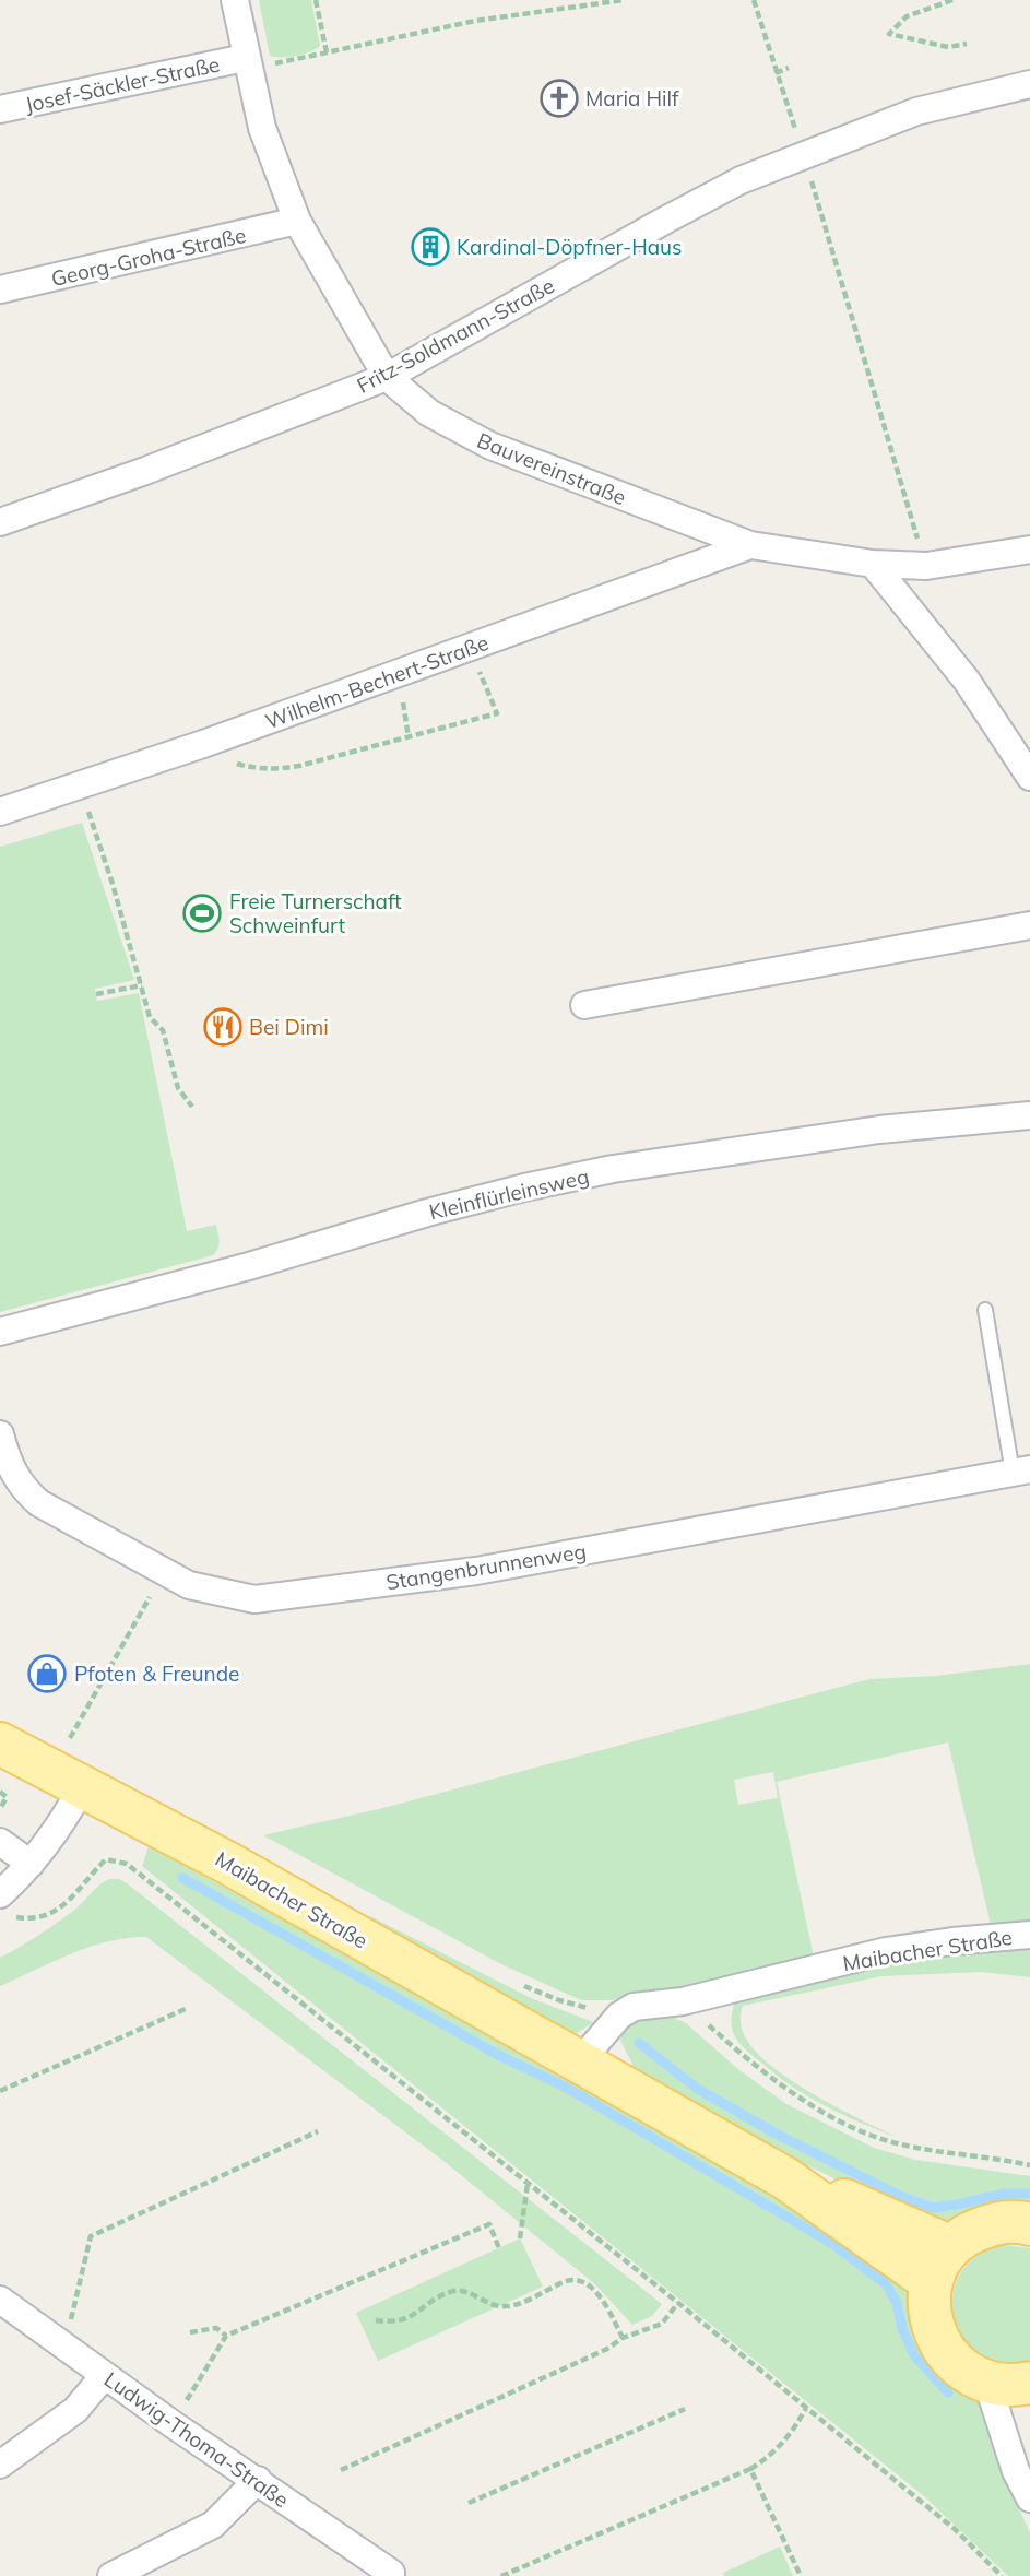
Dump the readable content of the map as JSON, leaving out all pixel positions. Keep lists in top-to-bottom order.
{
  "streets": {
    "main road": ["Maibacher Straße"],
    "street": [
      "Josef-Säckler-Straße",
      "Georg-Groha-Straße",
      "Fritz-Soldmann-Straße",
      "Bauvereinstraße",
      "Wilhelm-Bechert-Straße",
      "Kleinflürleinsweg",
      "Stangenbrunnenweg",
      "Ludwig-Thoma-Straße"
    ]
  },
  "crossings": [
    ["Josef-Säckler-Straße", "Bauvereinstraße"],
    ["Georg-Groha-Straße", "Bauvereinstraße"],
    ["Fritz-Soldmann-Straße", "Bauvereinstraße"],
    ["Bauvereinstraße", "Wilhelm-Bechert-Straße"]
  ],
  "places": {
    "church": ["Maria Hilf"],
    "building": ["Kardinal-Döpfner-Haus"],
    "sports": ["Freie Turnerschaft Schweinfurt"],
    "restaurant": ["Bei Dimi"],
    "shop": ["Pfoten & Freunde"]
  }
}
